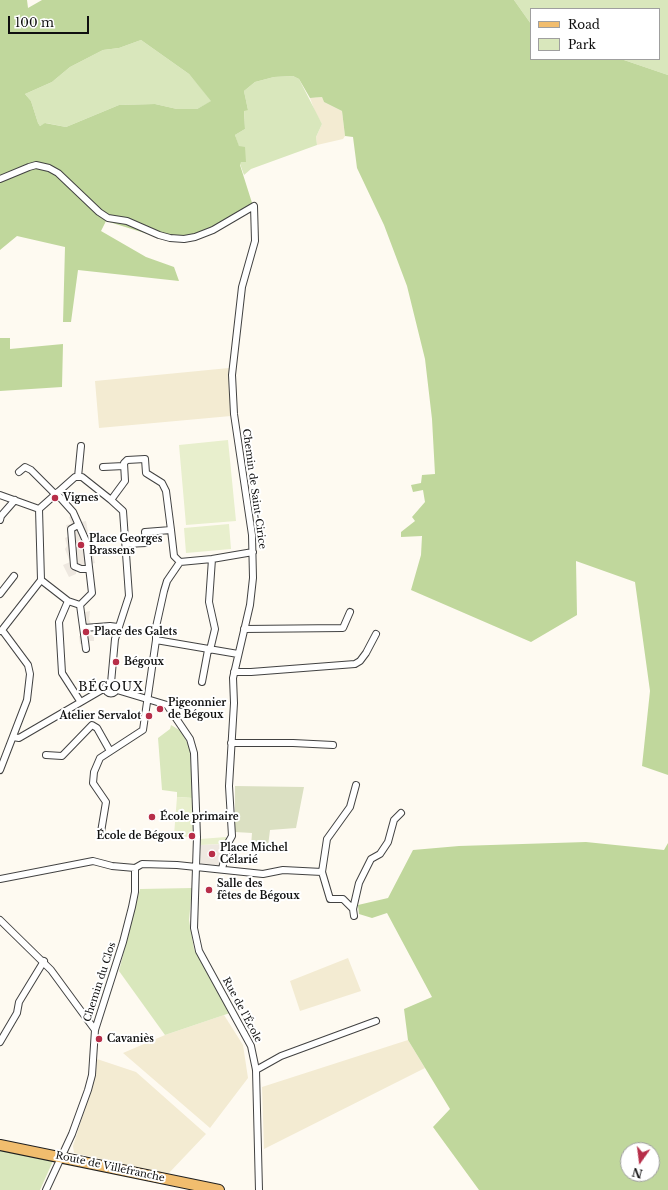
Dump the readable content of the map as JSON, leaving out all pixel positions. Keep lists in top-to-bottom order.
{
  "streets": {
    "main road": ["Route de Villefranche"],
    "street": ["Chemin de Saint-Cirice", "Chemin du Clos", "Rue de l'École"]
  },
  "crossings": [
    ["Chemin du Clos", "Route de Villefranche"]
  ],
  "districts": ["BÉGOUX"],
  "places": [
    "Vignes",
    "Place Georges Brassens",
    "Place des Galets",
    "Bégoux",
    "Pigeonnier de Bégoux",
    "Atelier Servalot",
    "École primaire",
    "École de Bégoux",
    "Place Michel Célarié",
    "Salle des fêtes de Bégoux",
    "Cavaniès"
  ],
  "legend": ["Road", "Park"],
  "scale_bar": "100 m",
  "north": "bottom"
}
